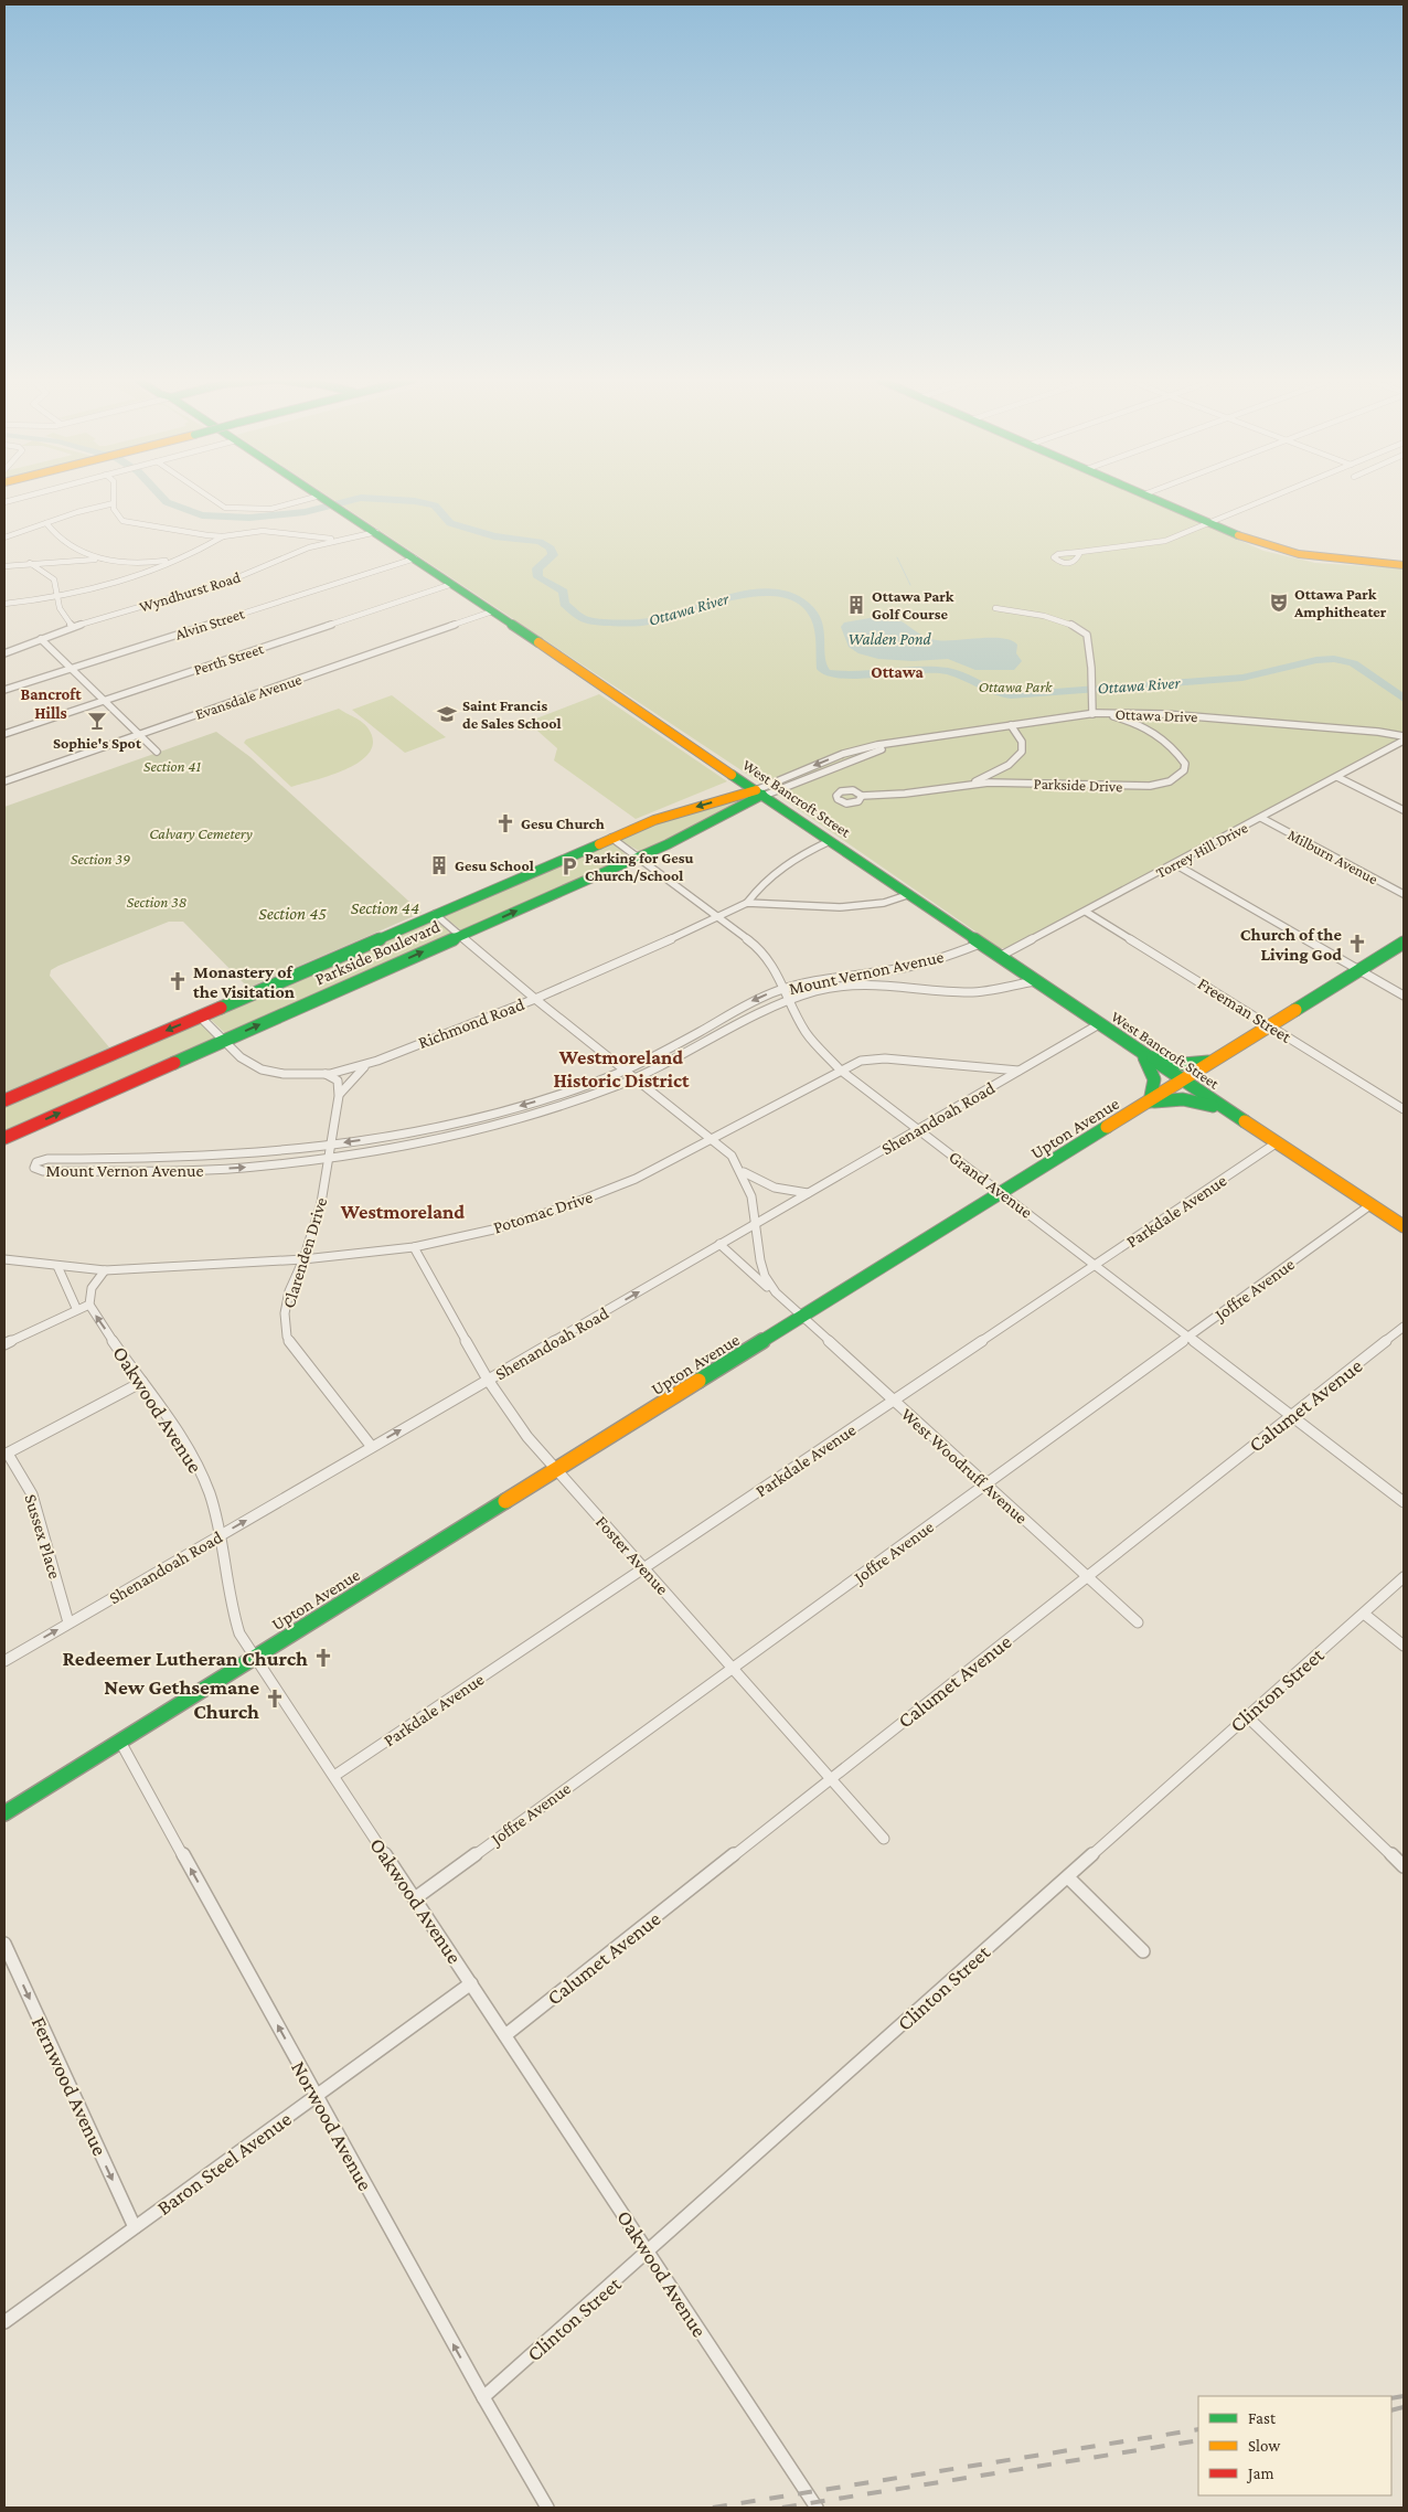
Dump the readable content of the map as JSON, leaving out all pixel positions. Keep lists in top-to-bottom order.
{
  "streets": {
    "street": [
      "Wyndhurst Road",
      "Alvin Street",
      "Perth Street",
      "Evansdale Avenue",
      "Ottawa Drive",
      "Parkside Drive",
      "West Bancroft Street",
      "Torrey Hill Drive",
      "Milburn Avenue",
      "Parkside Boulevard",
      "Mount Vernon Avenue",
      "Freeman Street",
      "Richmond Road",
      "Shenandoah Road",
      "Upton Avenue",
      "Grand Avenue",
      "Parkdale Avenue",
      "Potomac Drive",
      "Clarenden Drive",
      "Joffre Avenue",
      "Calumet Avenue",
      "Oakwood Avenue",
      "West Woodruff Avenue",
      "Sussex Place",
      "Foster Avenue",
      "Clinton Street",
      "Fernwood Avenue",
      "Norwood Avenue",
      "Baron Steel Avenue"
    ]
  },
  "crossings": [
    ["Wyndhurst Road", "West Bancroft Street"],
    ["Alvin Street", "West Bancroft Street"],
    ["Perth Street", "West Bancroft Street"],
    ["Evansdale Avenue", "West Bancroft Street"],
    ["Ottawa Drive", "Parkside Drive"],
    ["Ottawa Drive", "West Bancroft Street"],
    ["Ottawa Drive", "Torrey Hill Drive"],
    ["Ottawa Drive", "Parkside Boulevard"],
    ["West Bancroft Street", "Torrey Hill Drive"],
    ["West Bancroft Street", "Parkside Boulevard"],
    ["West Bancroft Street", "Mount Vernon Avenue"],
    ["West Bancroft Street", "Richmond Road"],
    ["West Bancroft Street", "Shenandoah Road"],
    ["West Bancroft Street", "Upton Avenue"],
    ["West Bancroft Street", "Parkdale Avenue"],
    ["West Bancroft Street", "Joffre Avenue"],
    ["Torrey Hill Drive", "Milburn Avenue"],
    ["Torrey Hill Drive", "Freeman Street"],
    ["Parkside Boulevard", "Richmond Road"],
    ["Parkside Boulevard", "Grand Avenue"],
    ["Parkside Boulevard", "West Woodruff Avenue"],
    ["Mount Vernon Avenue", "Grand Avenue"],
    ["Mount Vernon Avenue", "Clarenden Drive"],
    ["Mount Vernon Avenue", "West Woodruff Avenue"],
    ["Freeman Street", "Upton Avenue"],
    ["Richmond Road", "Grand Avenue"],
    ["Richmond Road", "West Woodruff Avenue"],
    ["Shenandoah Road", "Grand Avenue"],
    ["Shenandoah Road", "Potomac Drive"],
    ["Shenandoah Road", "Clarenden Drive"],
    ["Shenandoah Road", "Oakwood Avenue"],
    ["Shenandoah Road", "West Woodruff Avenue"],
    ["Shenandoah Road", "Sussex Place"],
    ["Shenandoah Road", "Foster Avenue"],
    ["Upton Avenue", "Grand Avenue"],
    ["Upton Avenue", "Oakwood Avenue"],
    ["Upton Avenue", "West Woodruff Avenue"],
    ["Upton Avenue", "Foster Avenue"],
    ["Upton Avenue", "Norwood Avenue"],
    ["Grand Avenue", "Parkdale Avenue"],
    ["Grand Avenue", "Potomac Drive"],
    ["Grand Avenue", "Joffre Avenue"],
    ["Grand Avenue", "Calumet Avenue"],
    ["Parkdale Avenue", "Oakwood Avenue"],
    ["Parkdale Avenue", "West Woodruff Avenue"],
    ["Parkdale Avenue", "Foster Avenue"],
    ["Potomac Drive", "Clarenden Drive"],
    ["Potomac Drive", "West Woodruff Avenue"],
    ["Potomac Drive", "Foster Avenue"],
    ["Joffre Avenue", "Oakwood Avenue"],
    ["Joffre Avenue", "West Woodruff Avenue"],
    ["Joffre Avenue", "Foster Avenue"],
    ["Calumet Avenue", "Oakwood Avenue"],
    ["Calumet Avenue", "West Woodruff Avenue"],
    ["Calumet Avenue", "Foster Avenue"],
    ["Oakwood Avenue", "Clinton Street"],
    ["Oakwood Avenue", "Baron Steel Avenue"],
    ["Clinton Street", "Norwood Avenue"],
    ["Fernwood Avenue", "Baron Steel Avenue"],
    ["Norwood Avenue", "Baron Steel Avenue"]
  ],
  "one_way": ["Shenandoah Road", "Fernwood Avenue", "Norwood Avenue"],
  "districts": [
    "Ottawa",
    "Bancroft Hills",
    "Westmoreland Historic District",
    "Westmoreland"
  ],
  "water": ["Ottawa River", "Walden Pond"],
  "parks": [
    "Ottawa Park",
    "Section 41",
    "Calvary Cemetery",
    "Section 39",
    "Section 38",
    "Section 44",
    "Section 45"
  ],
  "places": {
    "theatre": ["Ottawa Park Amphitheater"],
    "building": ["Ottawa Park Golf Course", "Gesu School"],
    "school or university": ["Saint Francis de Sales School"],
    "bar": ["Sophie's Spot"],
    "church": [
      "Gesu Church",
      "Church of the Living God",
      "Monastery of the Visitation",
      "Redeemer Lutheran Church",
      "New Gethsemane Church"
    ],
    "parking": ["Parking for Gesu Church/School"]
  },
  "legend": ["Fast", "Slow", "Jam"]
}
